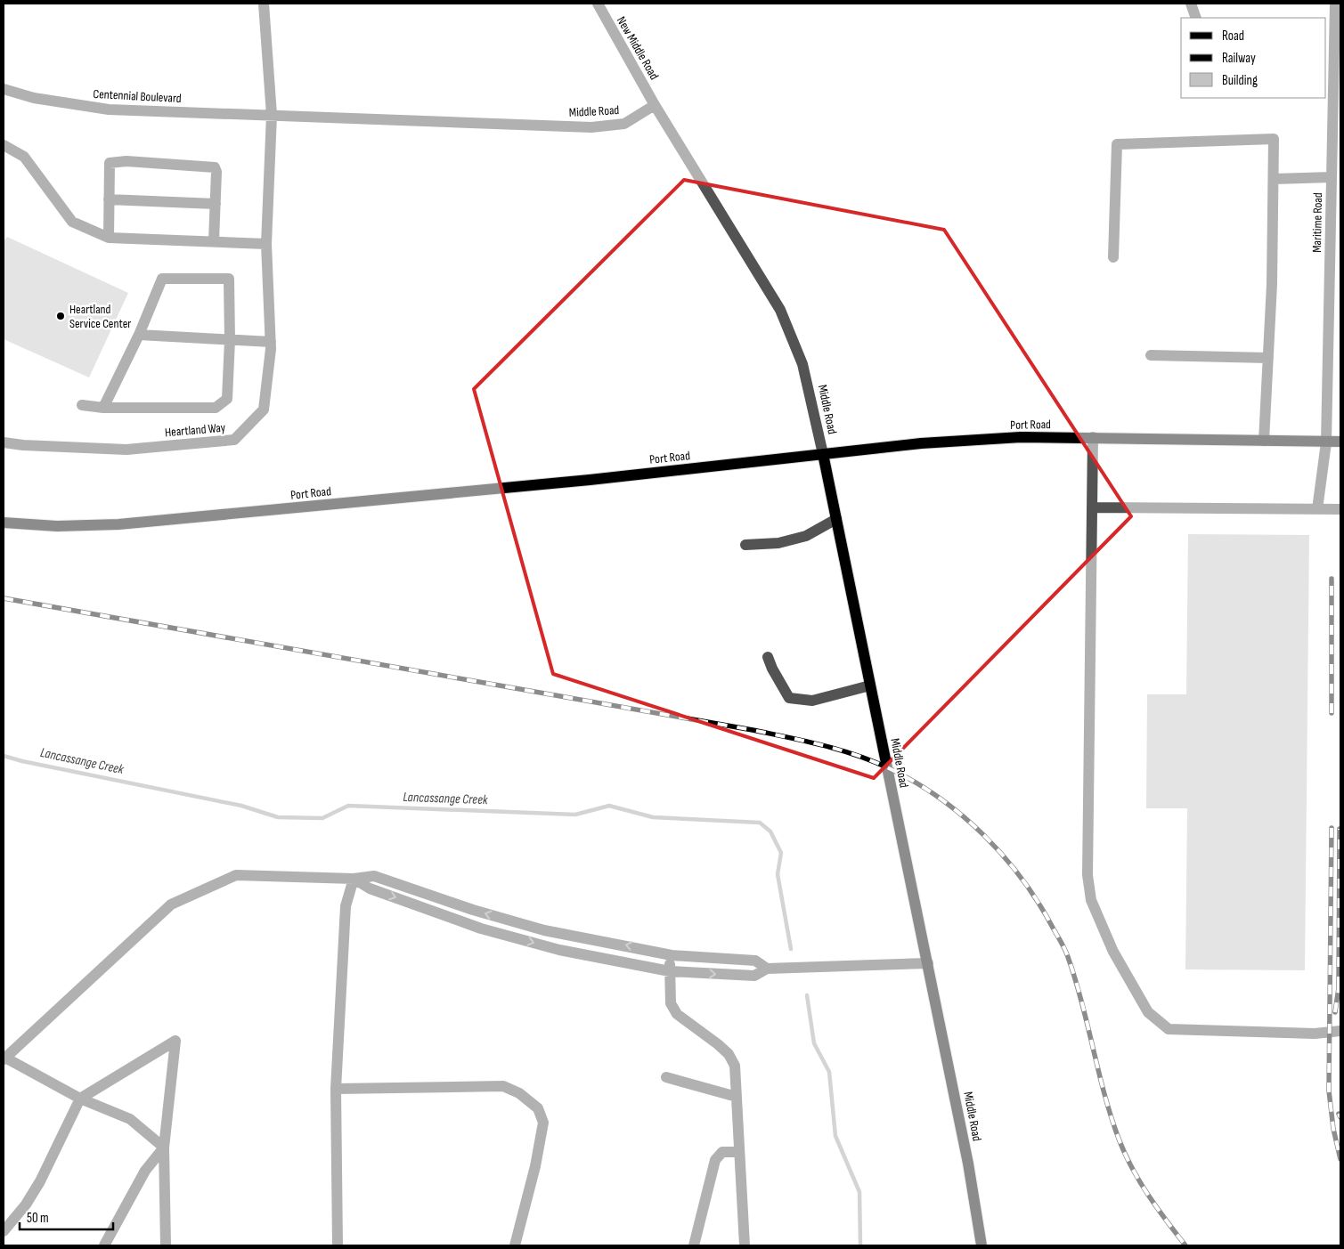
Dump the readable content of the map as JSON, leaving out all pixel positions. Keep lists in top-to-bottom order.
{
  "streets": {
    "main road": ["Middle Road", "Port Road"],
    "street": [
      "New Middle Road",
      "Centennial Boulevard",
      "Maritime Road",
      "Heartland Way"
    ]
  },
  "crossings": [
    ["New Middle Road", "Middle Road"],
    ["Centennial Boulevard", "Middle Road"],
    ["Centennial Boulevard", "Heartland Way"],
    ["Middle Road", "Port Road"],
    ["Middle Road", "Heartland Way"],
    ["Maritime Road", "Port Road"]
  ],
  "water": ["Lancassange Creek"],
  "places": ["Heartland Service Center"],
  "legend": ["Road", "Railway", "Building"],
  "scale_bar": "50 m"
}
